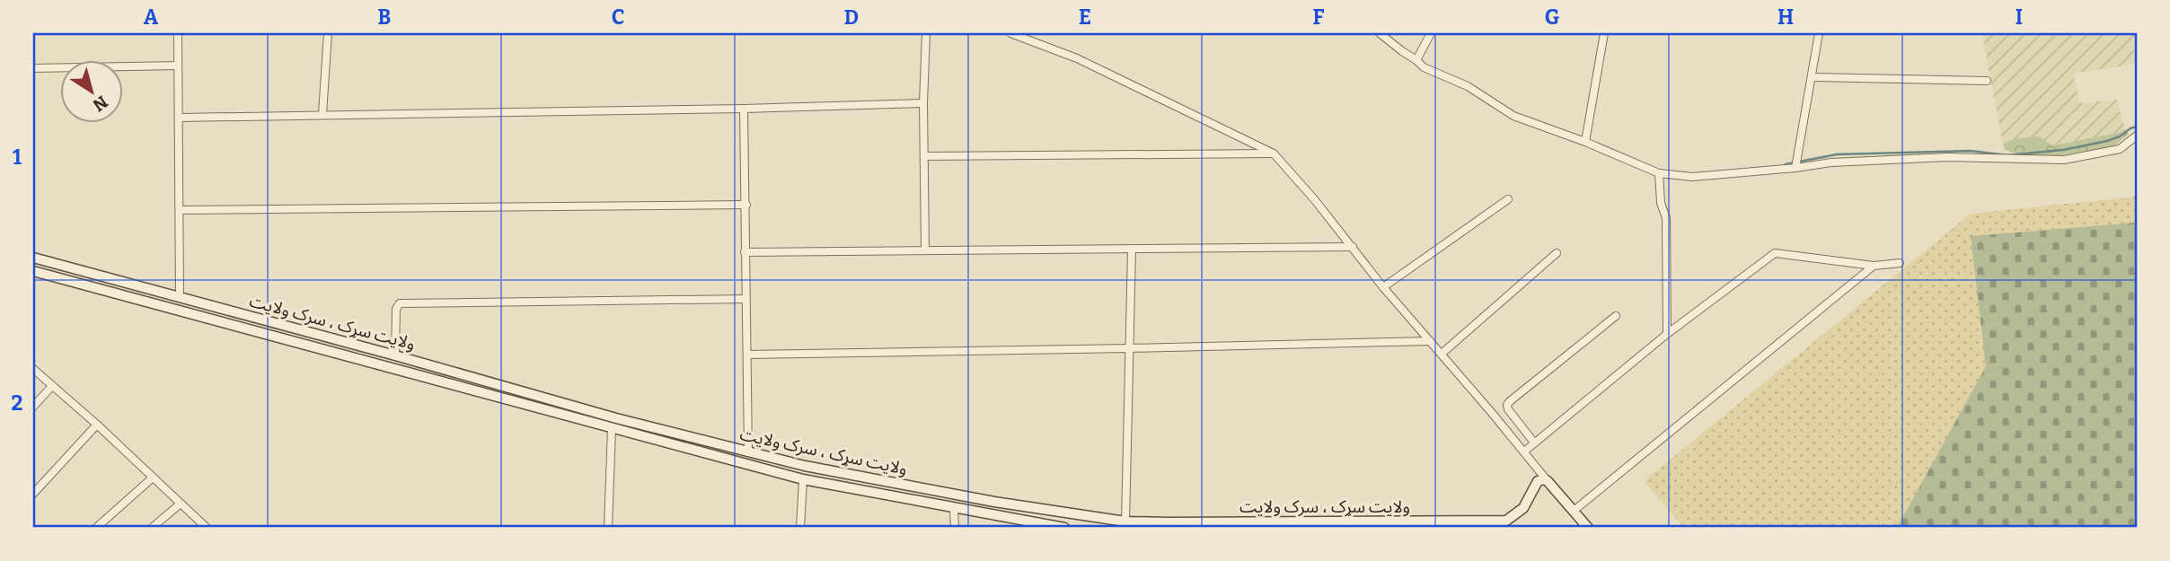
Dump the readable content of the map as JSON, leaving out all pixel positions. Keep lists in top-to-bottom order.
{
  "streets": {
    "main road": ["ولایت سړک ، سرک ولایت"]
  },
  "north": "bottom right",
  "grid": {
    "columns": [
      "A",
      "B",
      "C",
      "D",
      "E",
      "F",
      "G",
      "H",
      "I"
    ],
    "rows": ["1", "2"]
  }
}
